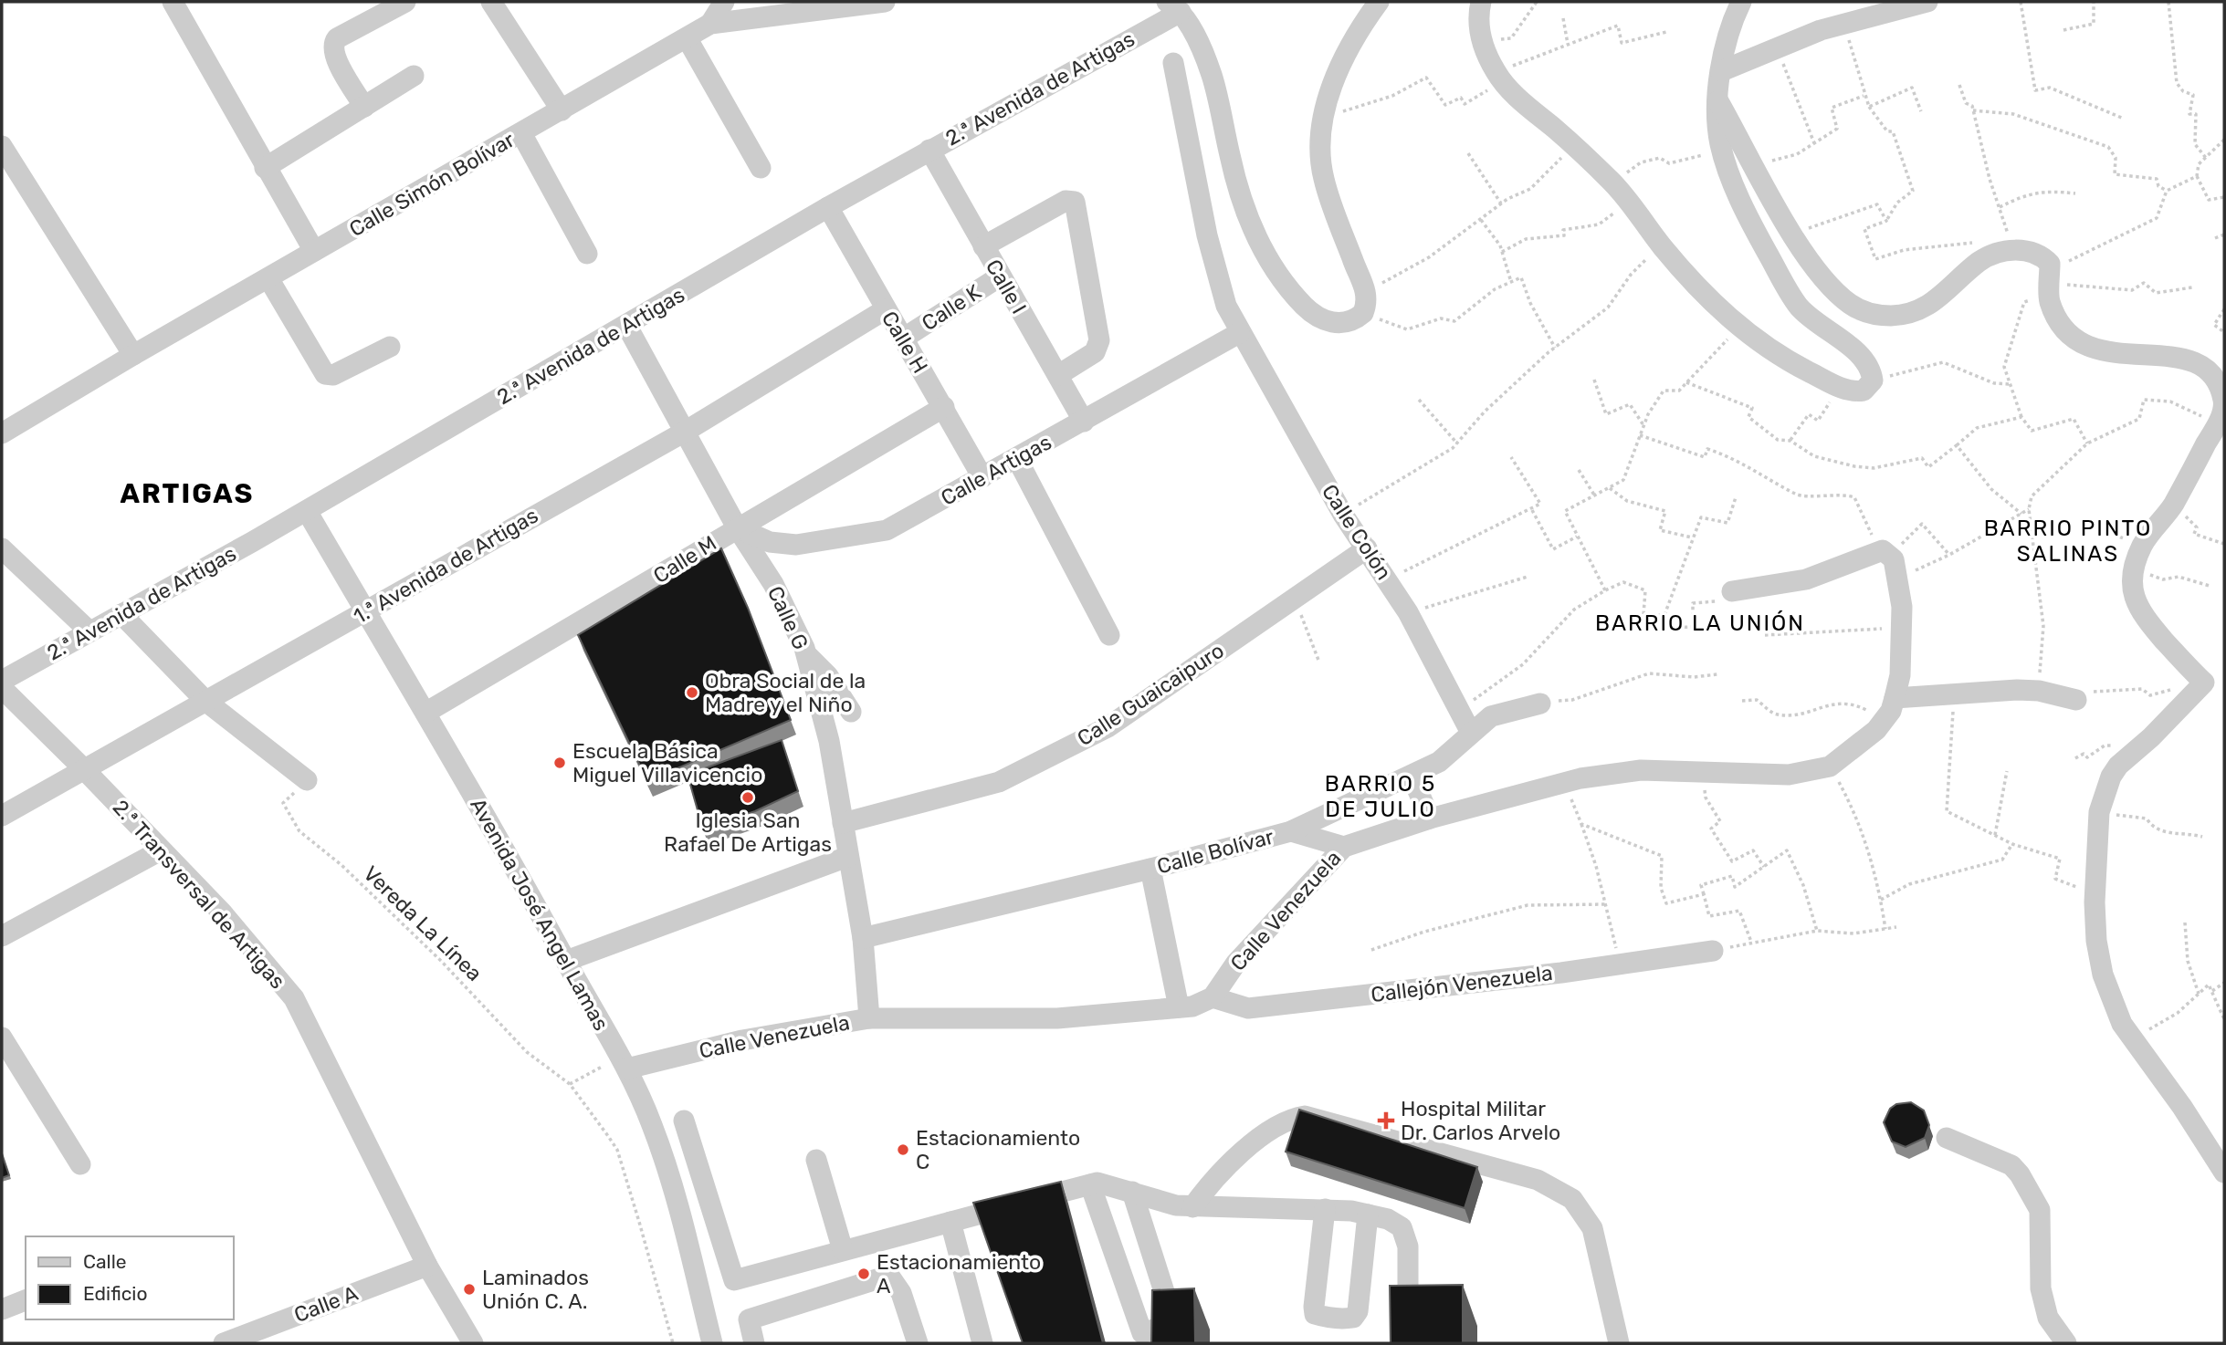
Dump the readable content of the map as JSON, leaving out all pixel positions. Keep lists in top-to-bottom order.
{
  "streets": {
    "street": [
      "2.ª Avenida de Artigas",
      "Calle Simón Bolívar",
      "Calle I",
      "Calle K",
      "Calle H",
      "Calle Artigas",
      "Calle Colón",
      "Calle M",
      "1.ª Avenida de Artigas",
      "Calle G",
      "Calle Guaicaipuro",
      "Calle Bolívar",
      "2.ª Transversal de Artigas",
      "Calle Venezuela",
      "Avenida José Angel Lamas",
      "Callejón Venezuela",
      "Calle A"
    ],
    "path": ["Vereda La Línea"]
  },
  "crossings": [
    ["2.ª Avenida de Artigas", "Calle I"],
    ["2.ª Avenida de Artigas", "Calle H"],
    ["2.ª Avenida de Artigas", "Calle G"],
    ["2.ª Avenida de Artigas", "Avenida José Angel Lamas"],
    ["Calle I", "Calle K"],
    ["Calle I", "Calle Artigas"],
    ["Calle K", "Calle H"],
    ["Calle H", "Calle Artigas"],
    ["Calle H", "Calle M"],
    ["Calle H", "1.ª Avenida de Artigas"],
    ["Calle Artigas", "Calle Colón"],
    ["Calle Artigas", "Calle M"],
    ["Calle Artigas", "Calle G"],
    ["Calle Colón", "Calle Guaicaipuro"],
    ["Calle Colón", "Calle Bolívar"],
    ["Calle M", "Calle G"],
    ["Calle M", "Avenida José Angel Lamas"],
    ["1.ª Avenida de Artigas", "Calle G"],
    ["1.ª Avenida de Artigas", "2.ª Transversal de Artigas"],
    ["1.ª Avenida de Artigas", "Avenida José Angel Lamas"],
    ["Calle G", "Calle Guaicaipuro"],
    ["Calle G", "Calle Bolívar"],
    ["Calle G", "Calle Venezuela"],
    ["2.ª Transversal de Artigas", "Calle A"],
    ["Calle Venezuela", "Avenida José Angel Lamas"],
    ["Calle Venezuela", "Callejón Venezuela"]
  ],
  "districts": [
    "ARTIGAS",
    "BARRIO PINTO SALINAS",
    "BARRIO LA UNIÓN",
    "BARRIO 5 DE JULIO"
  ],
  "places": {
    "other": [
      "Obra Social de la Madre y el Niño",
      "Escuela Básica Miguel Villavicencio",
      "Iglesia San Rafael De Artigas",
      "Estacionamiento C",
      "Estacionamiento A",
      "Laminados Unión C. A."
    ],
    "health": ["Hospital Militar Dr. Carlos Arvelo"]
  },
  "legend": ["Calle", "Edificio"]
}
